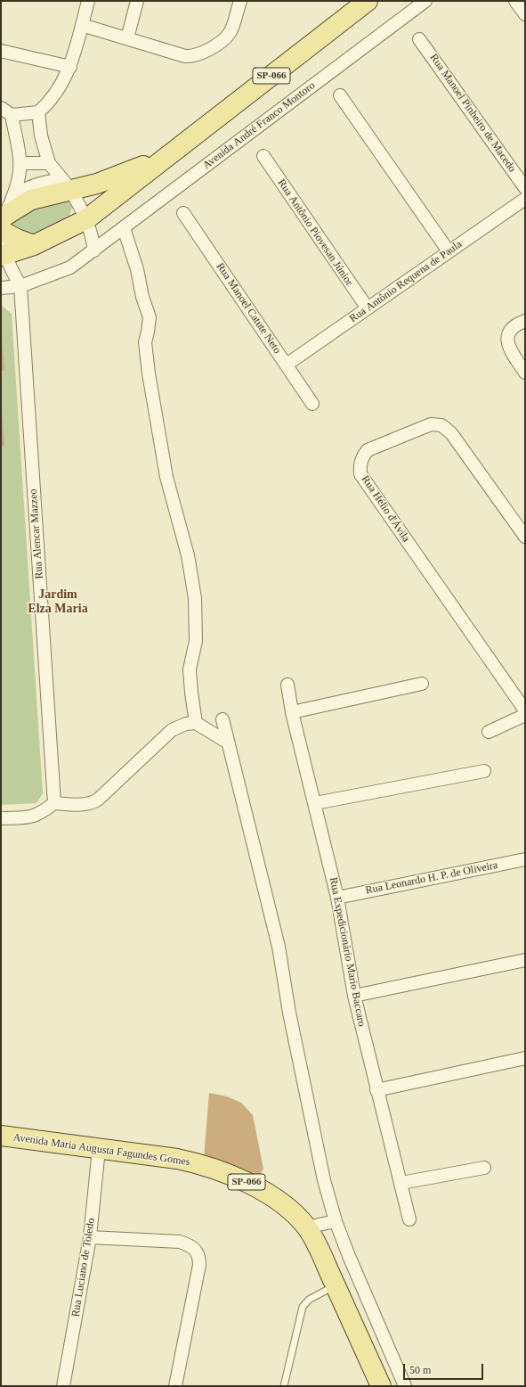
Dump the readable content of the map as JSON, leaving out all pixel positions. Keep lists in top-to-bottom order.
{
  "streets": {
    "main road": ["SP-066", "Avenida Maria Augusta Fagundes Gomes"],
    "street": [
      "Rua Manoel Pinheiro de Macedo",
      "Avenida André Franco Montoro",
      "Rua Antônio Piovesan Júnior",
      "Rua Antônio Requena de Paula",
      "Rua Manoel Catute Neto",
      "Rua Hélio d'Ávila",
      "Rua Alencar Mazzeo",
      "Rua Leonardo H. P. de Oliveira",
      "Rua Expedicionário Mario Baccaro",
      "Rua Luciano de Toledo"
    ]
  },
  "crossings": [
    ["Avenida André Franco Montoro", "Rua Alencar Mazzeo"],
    ["Rua Antônio Piovesan Júnior", "Rua Antônio Requena de Paula"],
    ["Rua Antônio Requena de Paula", "Rua Manoel Catute Neto"],
    ["Rua Leonardo H. P. de Oliveira", "Rua Expedicionário Mario Baccaro"],
    ["Avenida Maria Augusta Fagundes Gomes", "Rua Luciano de Toledo"]
  ],
  "districts": ["Jardim Elza Maria"],
  "scale_bar": "50 m"
}
